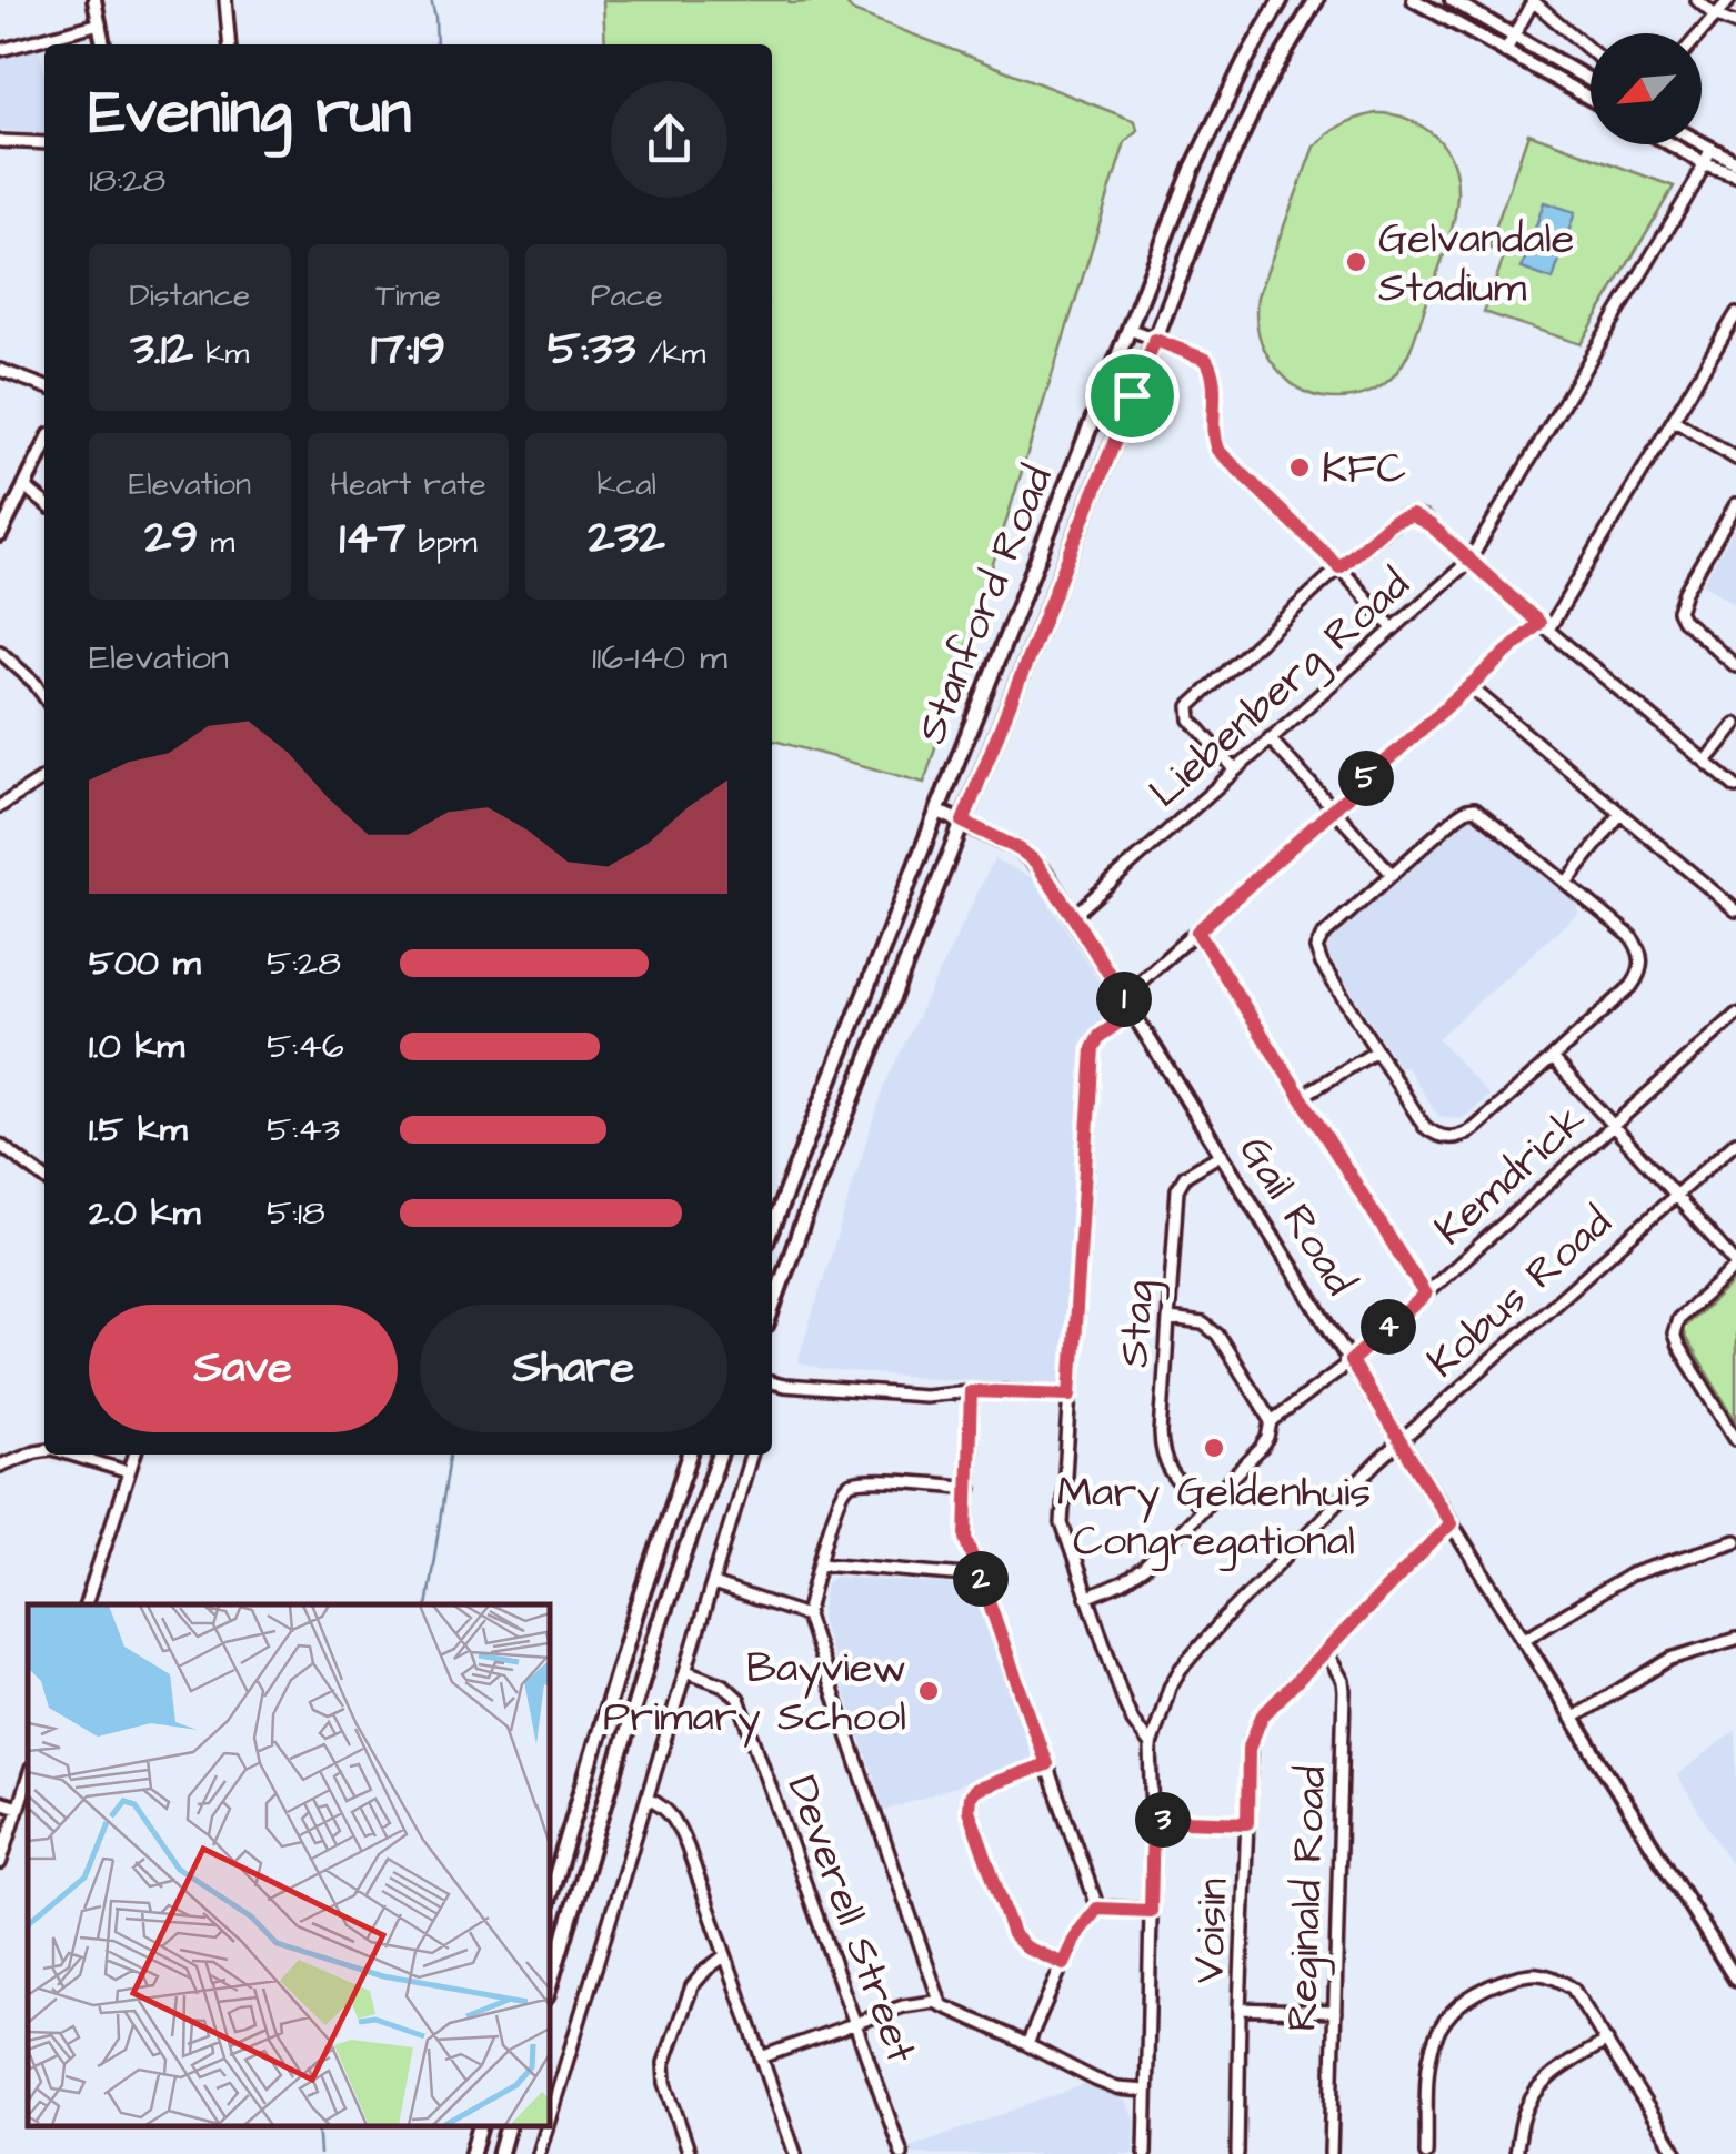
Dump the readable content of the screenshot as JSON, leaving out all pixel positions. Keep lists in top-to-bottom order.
{
  "streets": {
    "main road": ["Stanford Road"],
    "street": [
      "Liebenberg Road",
      "Kemdrick",
      "Gail Road",
      "Kobus Road",
      "Stag",
      "Reginald Road",
      "Deverell Street",
      "Voisin"
    ]
  },
  "crossings": [
    ["Stanford Road", "Gail Road"],
    ["Liebenberg Road", "Gail Road"],
    ["Kemdrick", "Gail Road"],
    ["Gail Road", "Kobus Road"],
    ["Gail Road", "Stag"],
    ["Gail Road", "Voisin"],
    ["Reginald Road", "Voisin"]
  ],
  "places": [
    "Gelvandale Stadium",
    "KFC",
    "Mary Geldenhuis Congregational",
    "Bayview Primary School"
  ],
  "north": "bottom left",
  "page": {
    "heading": ["Evening run", "18:28"],
    "stats": [
      ["Distance", "3.12 km"],
      ["Time", "17:19"],
      ["Pace", "5:33 /km"],
      ["Elevation", "29 m"],
      ["Heart rate", "147 bpm"],
      ["kcal", "232"]
    ],
    "chart": ["Elevation", "116–140 m"],
    "pins": [
      "5",
      "1",
      "4",
      "2",
      "3"
    ],
    "list": [
      {
        "name": "500 m",
        "note": "5:28"
      },
      {
        "name": "1.0 km",
        "note": "5:46"
      },
      {
        "name": "1.5 km",
        "note": "5:43"
      },
      {
        "name": "2.0 km",
        "note": "5:18"
      }
    ],
    "buttons": ["Save", "Share"]
  }
}
